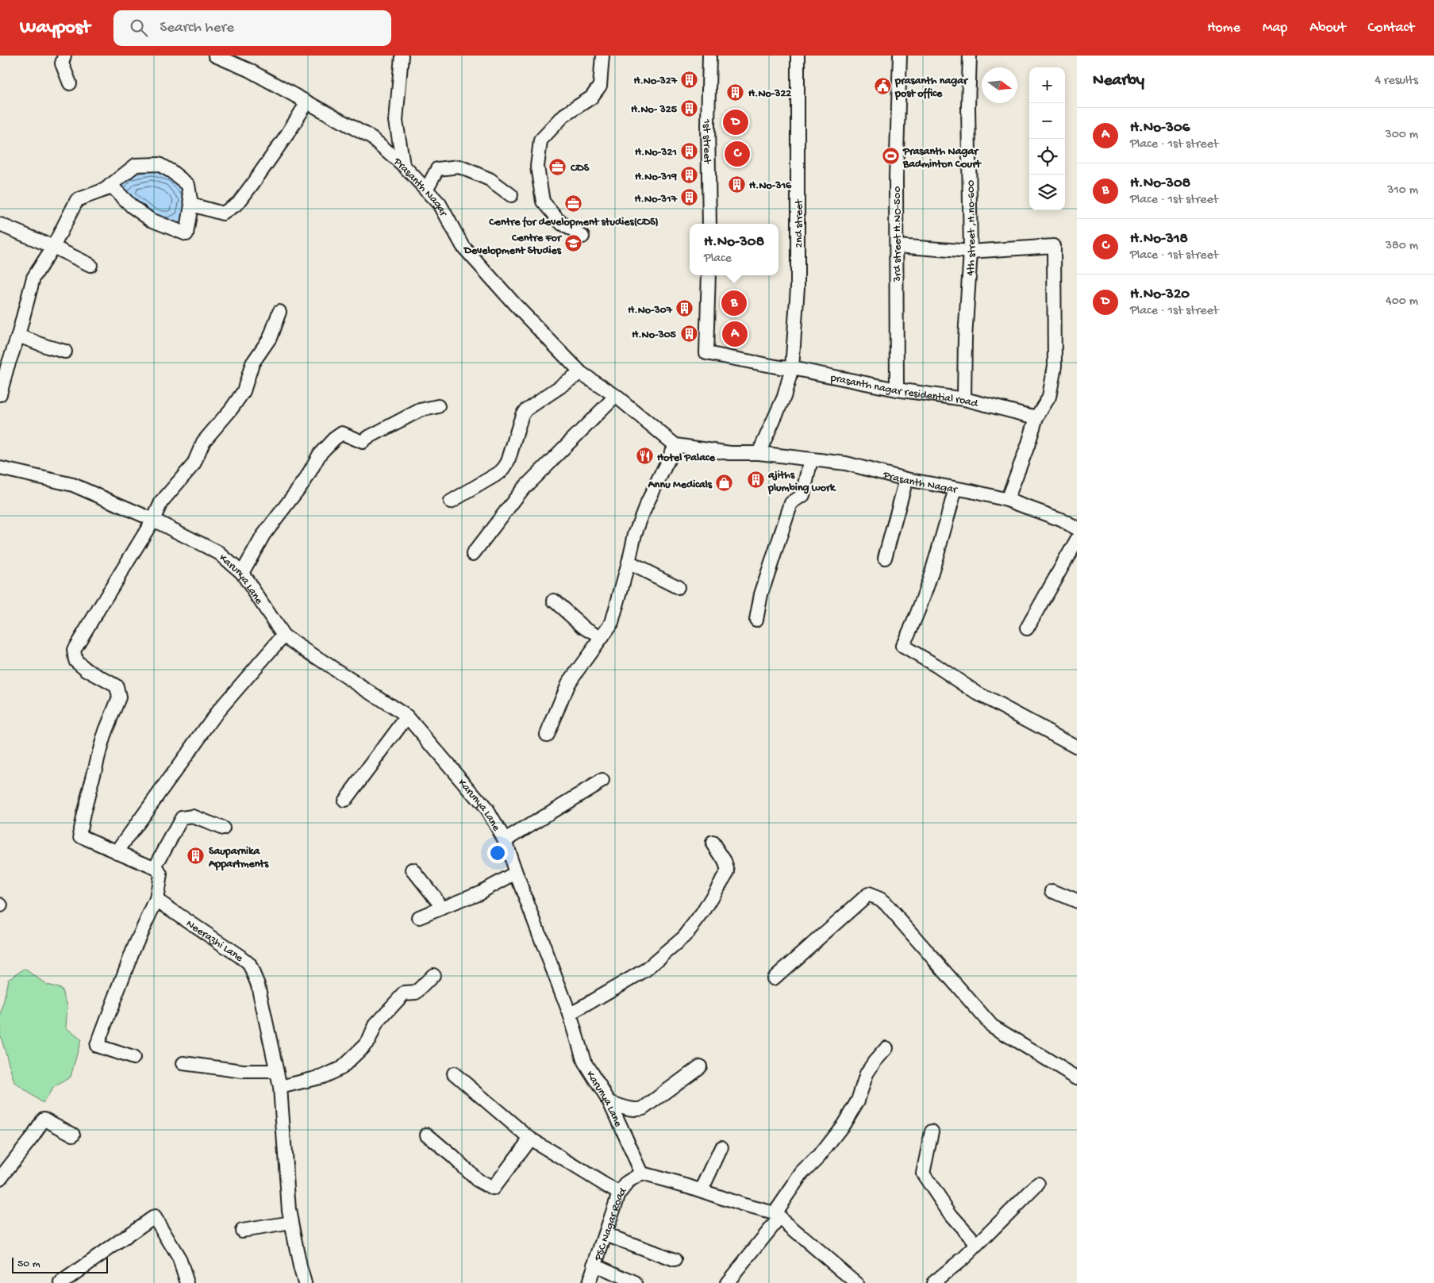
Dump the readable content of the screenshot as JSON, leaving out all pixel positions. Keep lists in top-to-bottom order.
{
  "streets": {
    "street": [
      "1st street",
      "Prasanth Nagar",
      "2nd street",
      "4th street ,H.no-600",
      "3rd street H.NO-500",
      "prasanth nagar residential road",
      "Karunya Lane",
      "Neerazhi Lane",
      "PSC Nagar Road"
    ]
  },
  "crossings": [
    ["Prasanth Nagar", "2nd street"],
    ["2nd street", "prasanth nagar residential road"],
    ["4th street ,H.no-600", "prasanth nagar residential road"],
    ["3rd street H.NO-500", "prasanth nagar residential road"],
    ["Karunya Lane", "PSC Nagar Road"]
  ],
  "places": {
    "building": [
      "H.No-327",
      "H.No-322",
      "H.No- 325",
      "H.No-321",
      "H.No-319",
      "H.No-316",
      "H.No-317",
      "H.No-307",
      "H.No-305",
      "ajiths plumbing work",
      "Sauparnika Appartments"
    ],
    "public building": ["prasanth nagar post office"],
    "sports": ["Prasanth Nagar Badminton Court"],
    "office": ["CDS", "Centre for development studies(CDS)"],
    "school or university": ["Centre For Development Studies"],
    "restaurant": ["Hotel Palace"],
    "shop": ["Annu Medicals"]
  },
  "scale_bar": "50 m",
  "north": "right",
  "page": {
    "header": "Waypost",
    "search": "Search here",
    "nav": [
      "Home",
      "Map",
      "About",
      "Contact"
    ],
    "heading": ["Nearby", "4 results"],
    "map_buttons": ["+", "−"],
    "list": [
      {
        "mark": "A",
        "name": "H.No-306",
        "note": "Place · 1st street",
        "value": "300 m"
      },
      {
        "mark": "B",
        "name": "H.No-308",
        "note": "Place · 1st street",
        "value": "310 m"
      },
      {
        "mark": "C",
        "name": "H.No-318",
        "note": "Place · 1st street",
        "value": "380 m"
      },
      {
        "mark": "D",
        "name": "H.No-320",
        "note": "Place · 1st street",
        "value": "400 m"
      }
    ],
    "pins": [
      "D",
      "C",
      "B",
      "A"
    ],
    "popup": ["H.No-308", "Place"],
    "scale": "50 m"
  }
}
